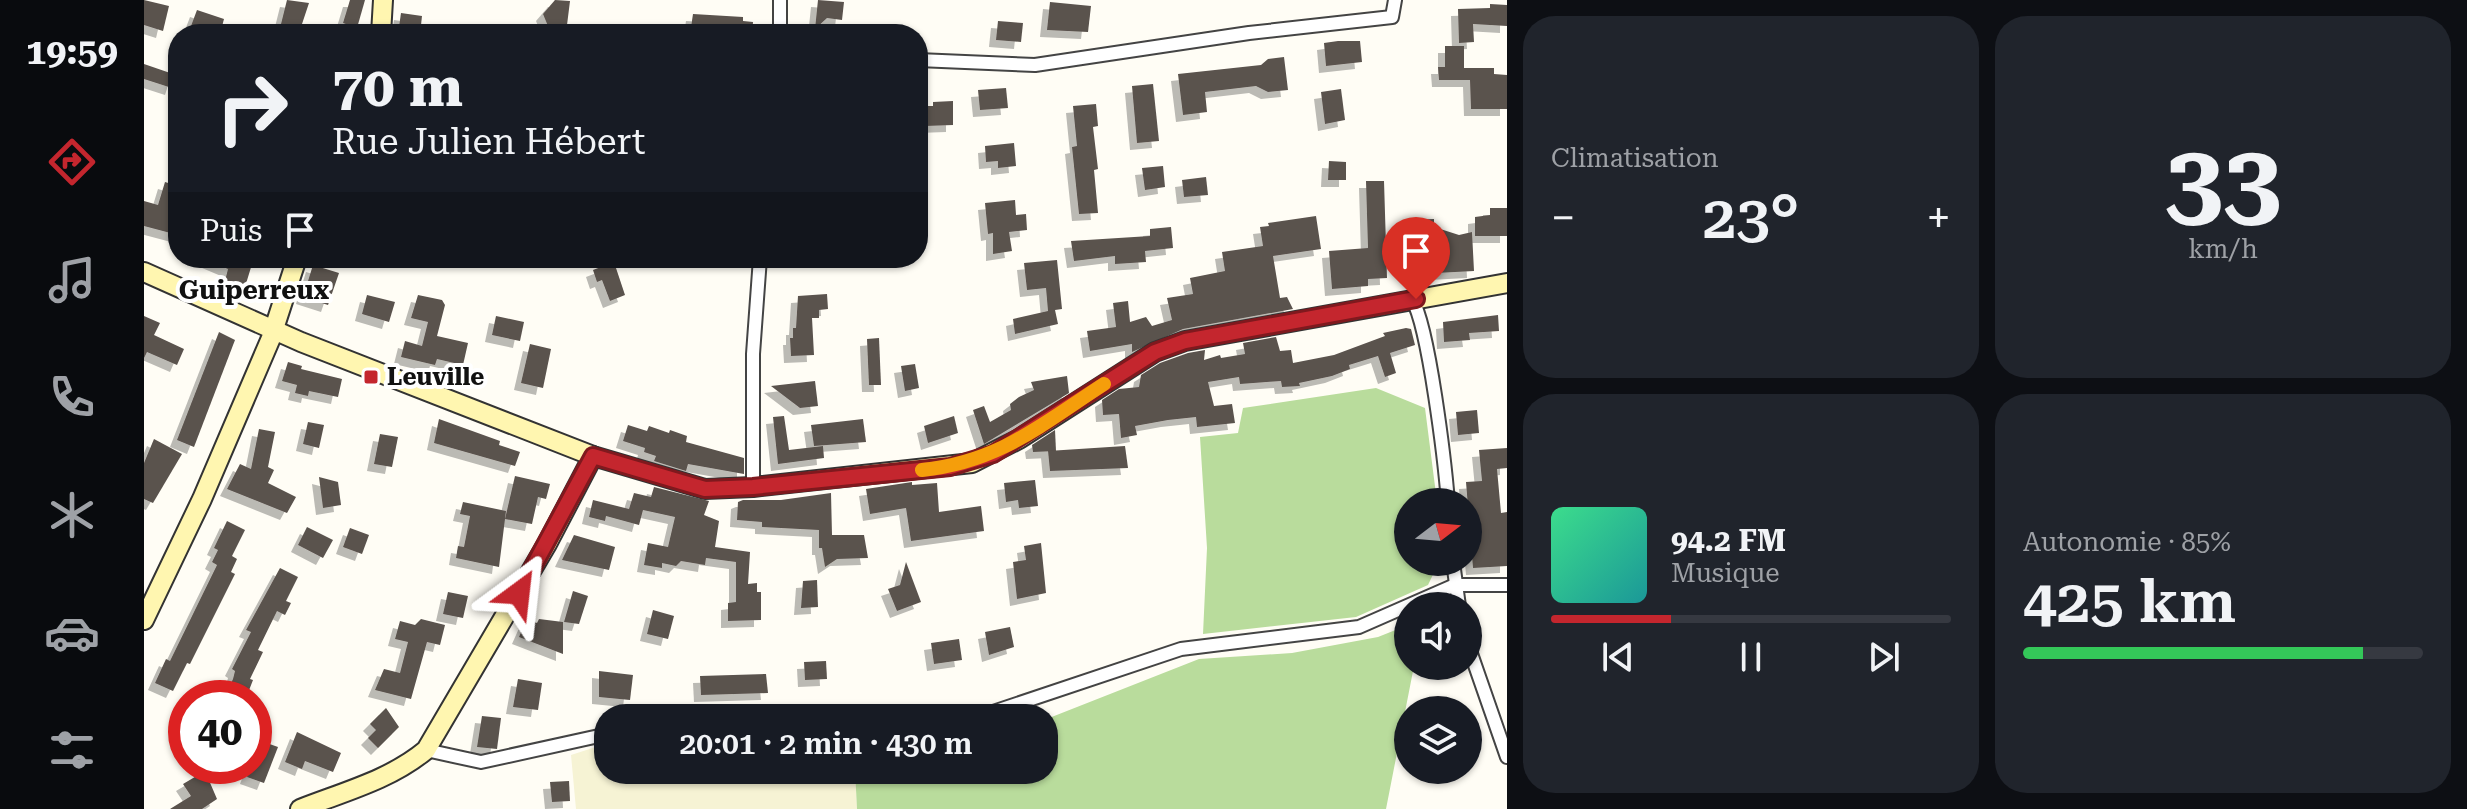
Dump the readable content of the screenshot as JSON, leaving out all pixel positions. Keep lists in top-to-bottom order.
{
  "districts": ["Guiperreux"],
  "places": {
    "transit": ["Leuville"]
  },
  "north": "right",
  "page": {
    "tabs": "19:59",
    "tile": [
      "Climatisation",
      ["33", "km/h"],
      ["Autonomie · 85%", "425 km"]
    ],
    "turn": ["70 m", "Rue Julien Hébert"],
    "heat": ["−", "23°", "+"],
    "then": "Puis",
    "song": ["94.2 FM", "Musique"],
    "limit": "40",
    "trip": "20:01 · 2 min · 430 m"
  }
}
